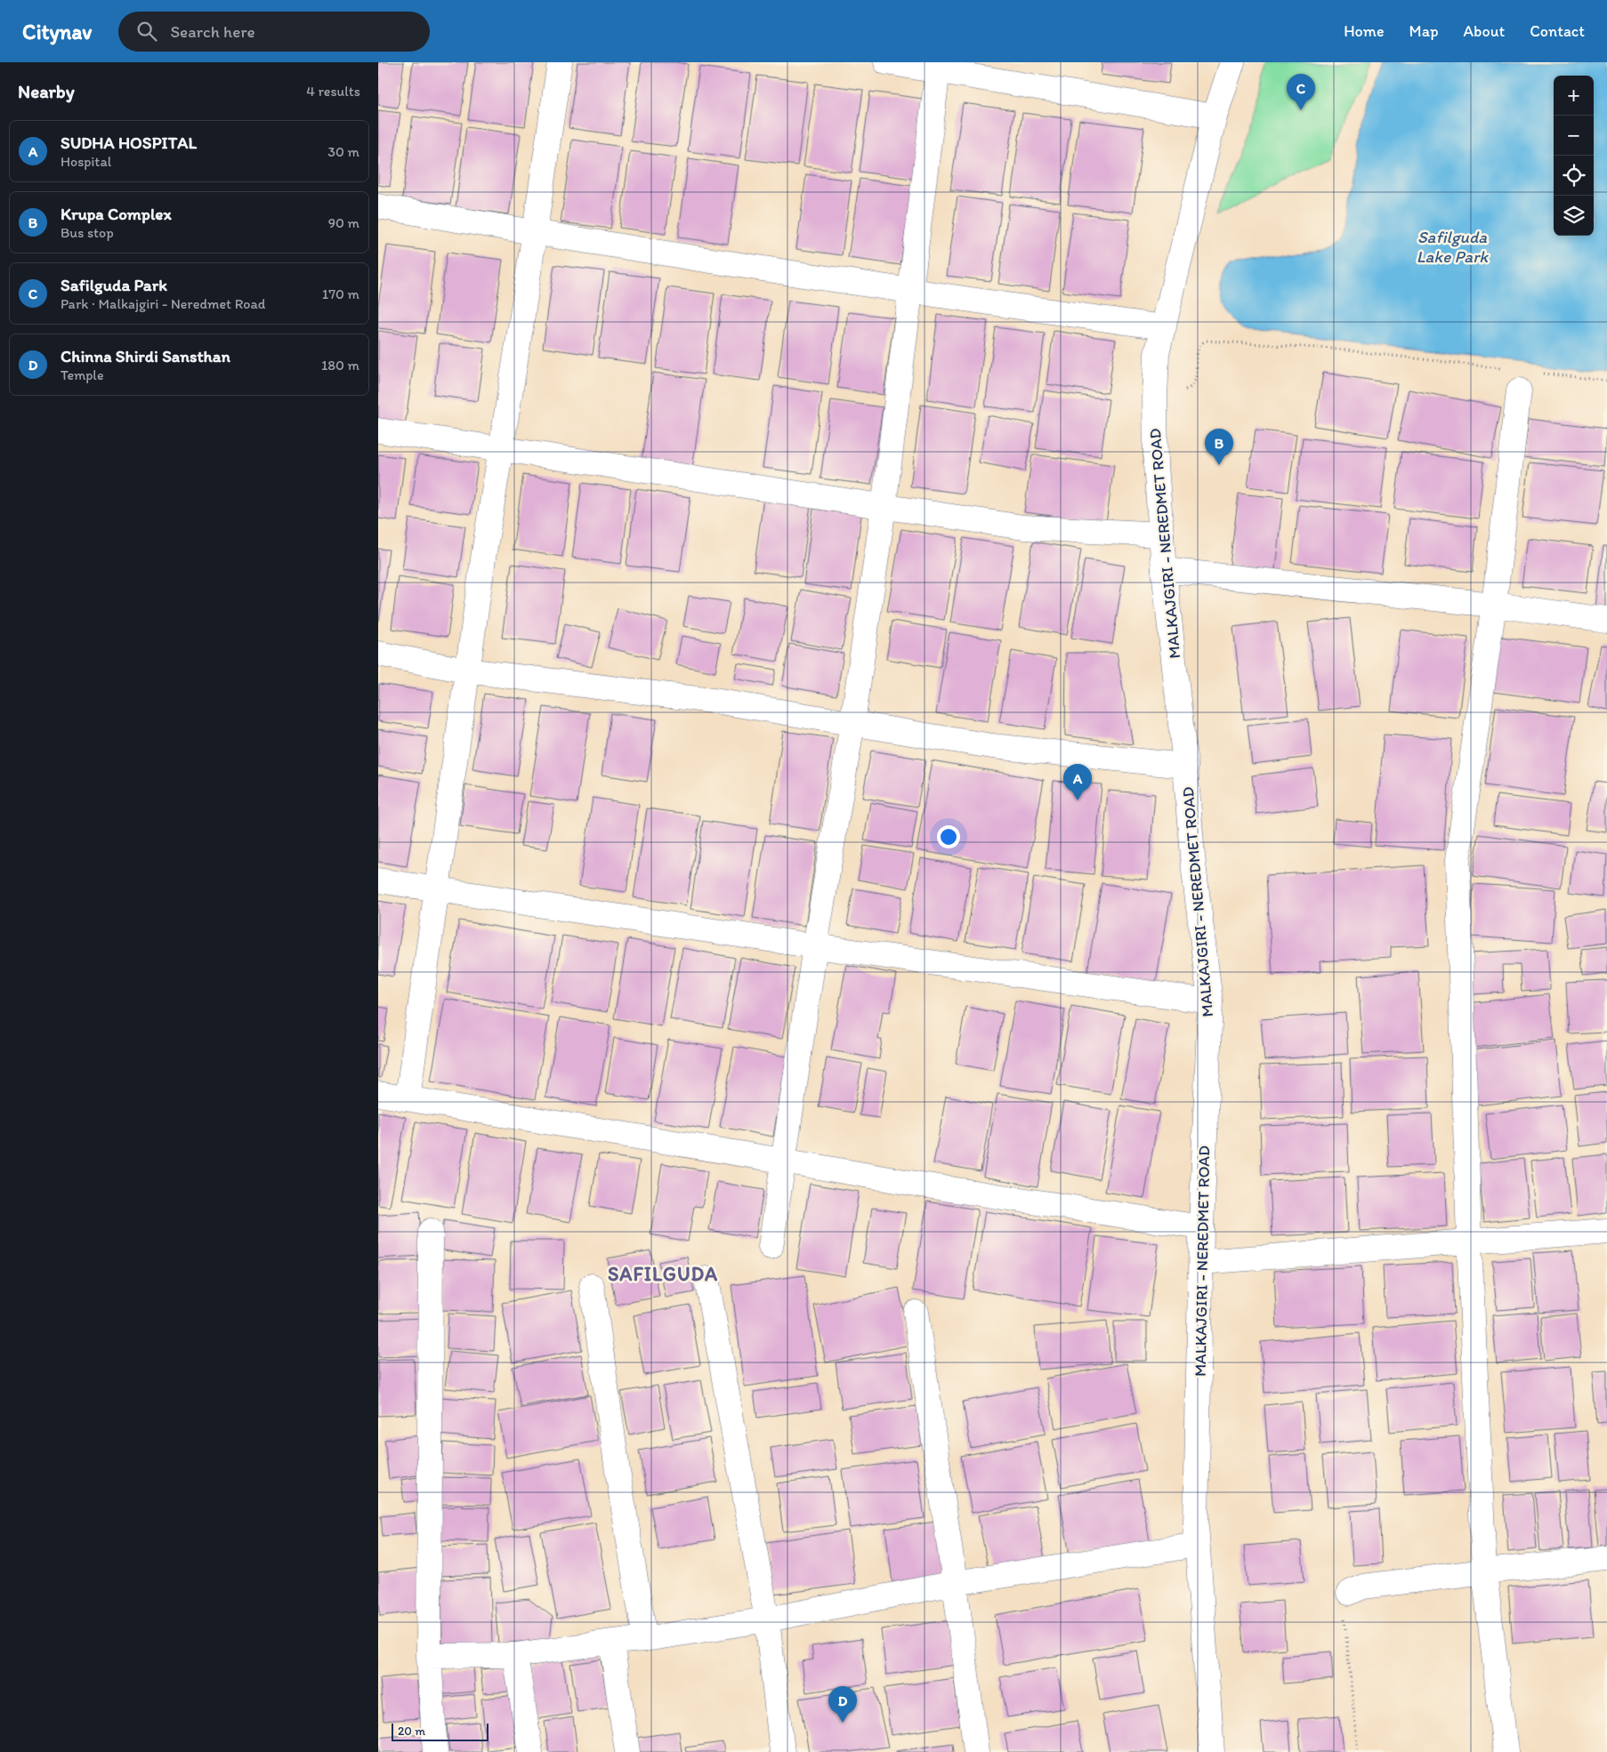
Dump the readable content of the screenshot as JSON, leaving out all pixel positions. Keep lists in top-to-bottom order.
{
  "streets": {
    "street": ["MALKAJGIRI - NEREDMET ROAD"]
  },
  "districts": ["SAFILGUDA"],
  "water": ["Safilguda Lake Park"],
  "scale_bar": "20 m",
  "page": {
    "header": "Citynav",
    "search": "Search here",
    "nav": [
      "Home",
      "Map",
      "About",
      "Contact"
    ],
    "heading": ["Nearby", "4 results"],
    "pins": [
      "C",
      "B",
      "A",
      "D"
    ],
    "map_buttons": ["+", "−"],
    "list": [
      {
        "mark": "A",
        "name": "SUDHA HOSPITAL",
        "note": "Hospital",
        "value": "30 m"
      },
      {
        "mark": "B",
        "name": "Krupa Complex",
        "note": "Bus stop",
        "value": "90 m"
      },
      {
        "mark": "C",
        "name": "Safilguda Park",
        "note": "Park · Malkajgiri - Neredmet Road",
        "value": "170 m"
      },
      {
        "mark": "D",
        "name": "Chinna Shirdi Sansthan",
        "note": "Temple",
        "value": "180 m"
      }
    ],
    "scale": "20 m"
  }
}
